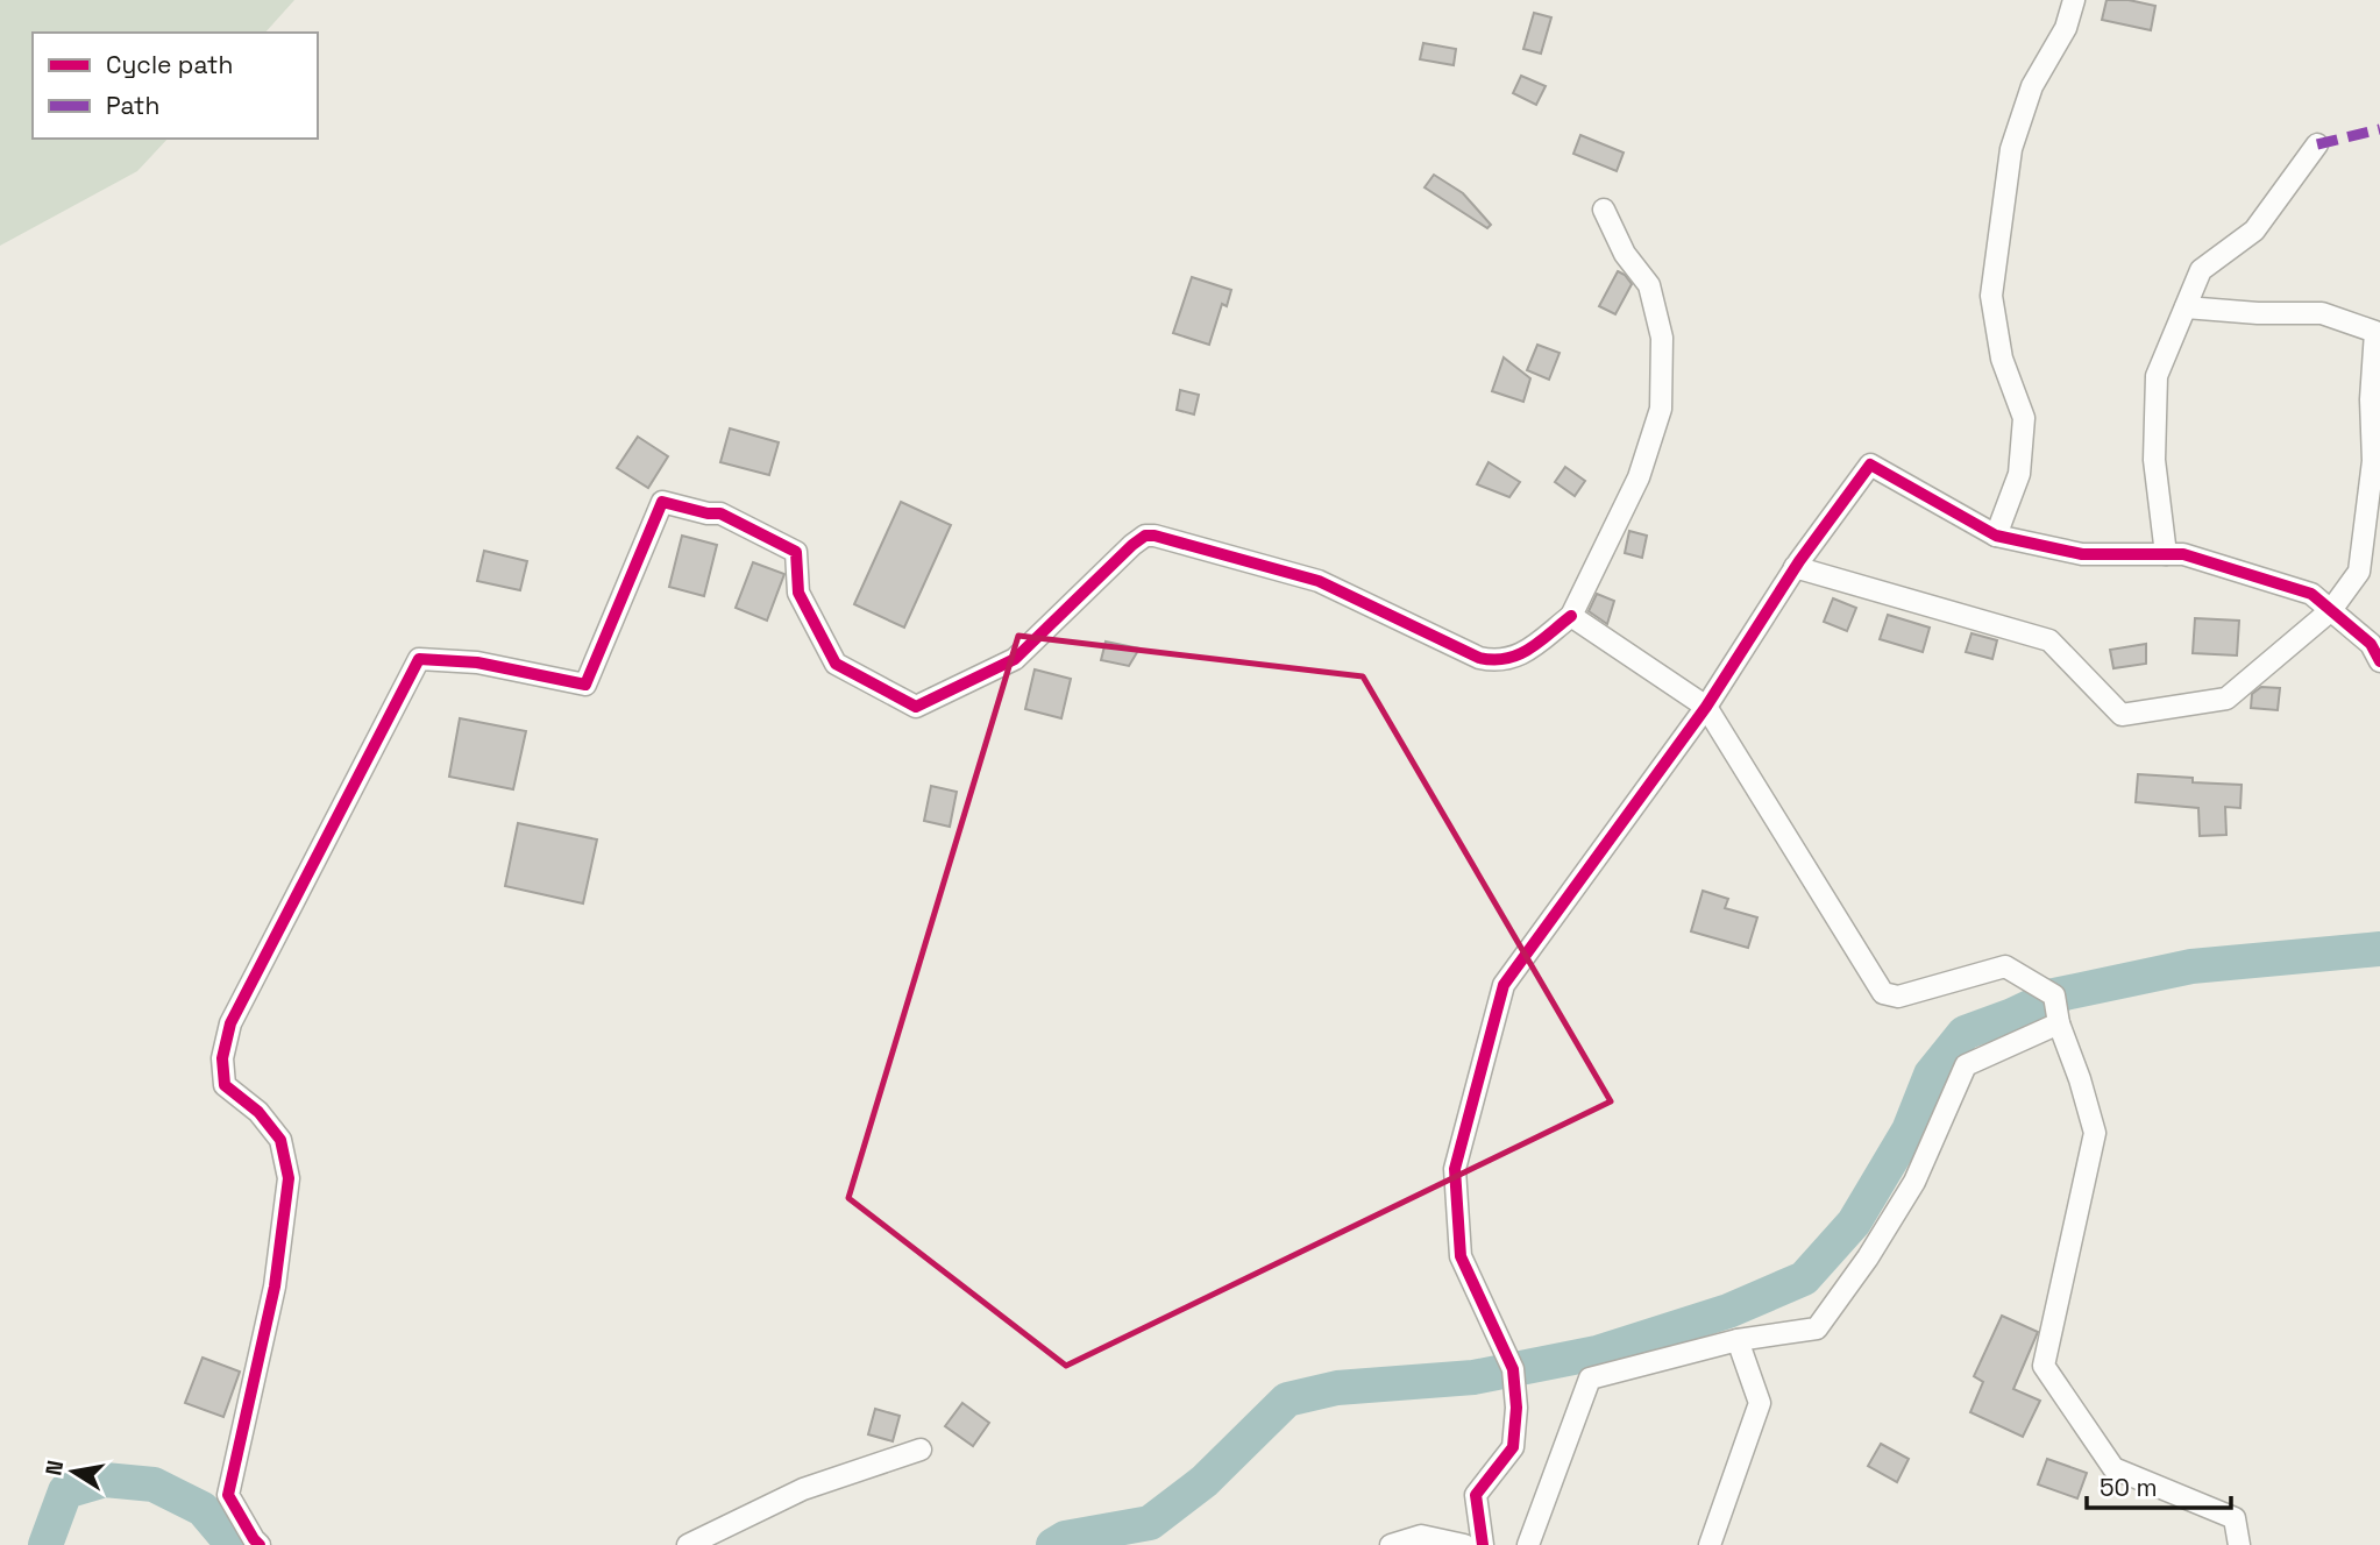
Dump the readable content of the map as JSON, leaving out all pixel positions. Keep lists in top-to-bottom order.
{
  "legend": ["Cycle path", "Path"],
  "scale_bar": "50 m",
  "north": "left"
}
